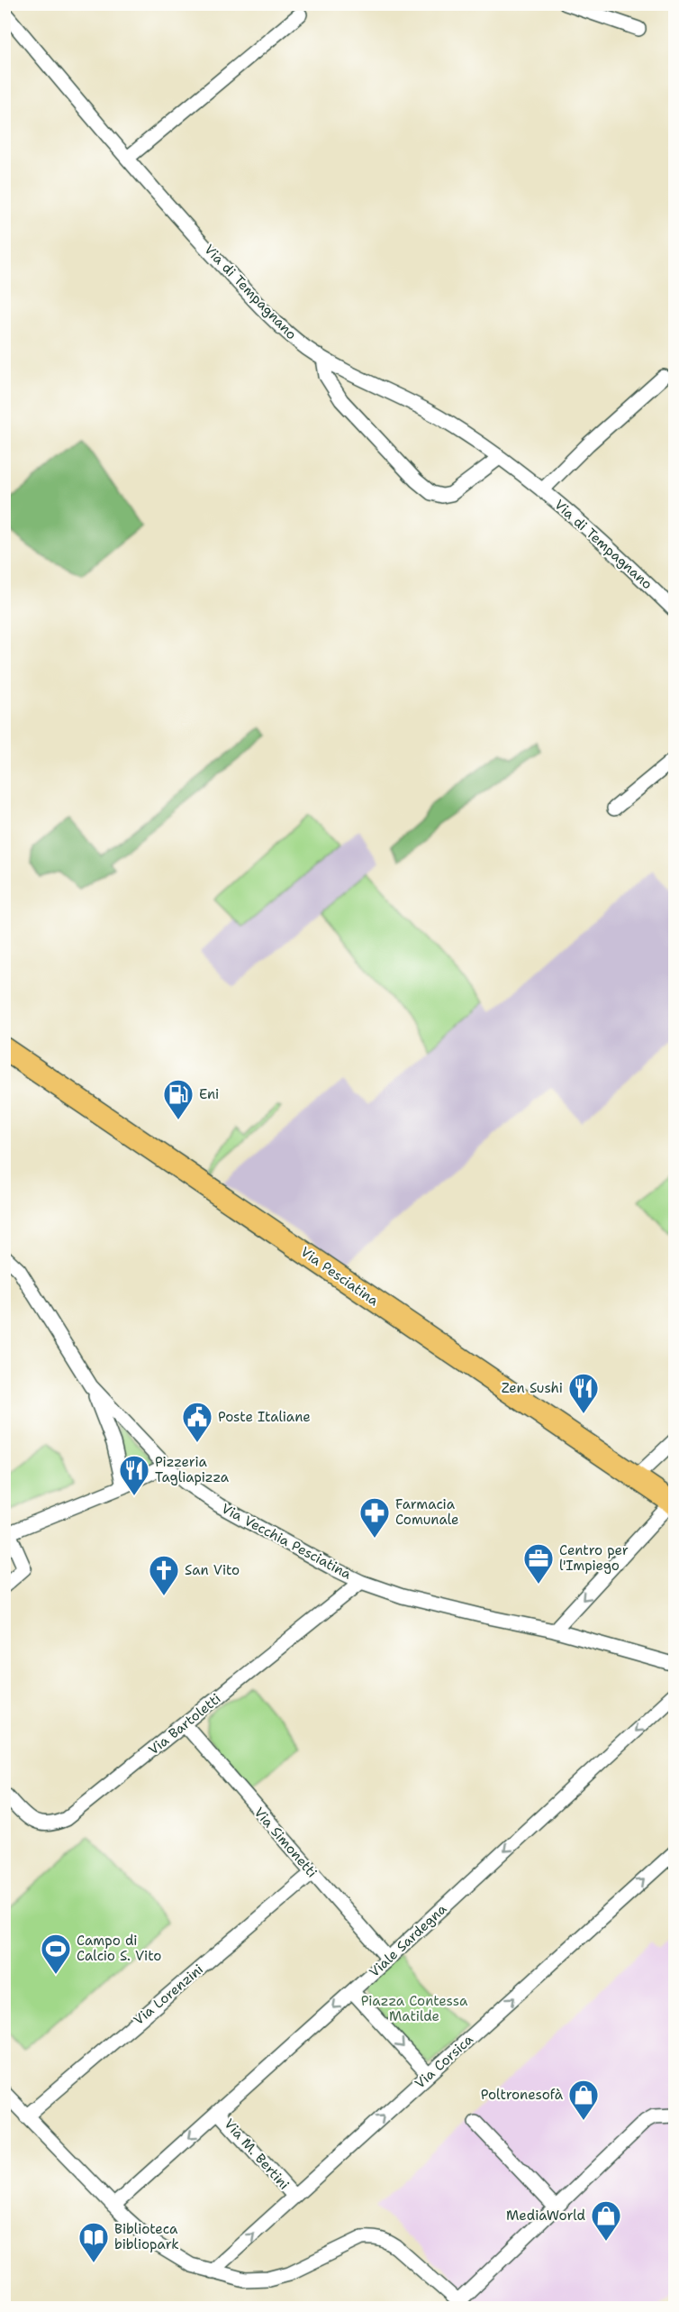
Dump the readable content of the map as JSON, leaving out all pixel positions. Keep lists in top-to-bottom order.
{
  "streets": {
    "main road": ["Via Pesciatina"],
    "street": [
      "Via di Tempagnano",
      "Via Vecchia Pesciatina",
      "Via Bartoletti",
      "Via Simonetti",
      "Viale Sardegna",
      "Via Lorenzini",
      "Via Corsica",
      "Via M. Bertini"
    ]
  },
  "crossings": [
    ["Via Vecchia Pesciatina", "Via Bartoletti"],
    ["Via Bartoletti", "Via Simonetti"],
    ["Via Simonetti", "Viale Sardegna"],
    ["Via Simonetti", "Via Lorenzini"],
    ["Viale Sardegna", "Via M. Bertini"],
    ["Via Corsica", "Via M. Bertini"]
  ],
  "one_way": ["Viale Sardegna", "Via Corsica"],
  "parks": ["Piazza Contessa Matilde"],
  "places": {
    "fuel station": ["Eni"],
    "restaurant": ["Zen Sushi", "Pizzeria Tagliapizza"],
    "public building": ["Poste Italiane"],
    "pharmacy": ["Farmacia Comunale"],
    "office": ["Centro per l'Impiego"],
    "church": ["San Vito"],
    "sports": ["Campo di Calcio S. Vito"],
    "shop": ["Poltronesofà", "MediaWorld"],
    "library": ["Biblioteca bibliopark"]
  }
}
